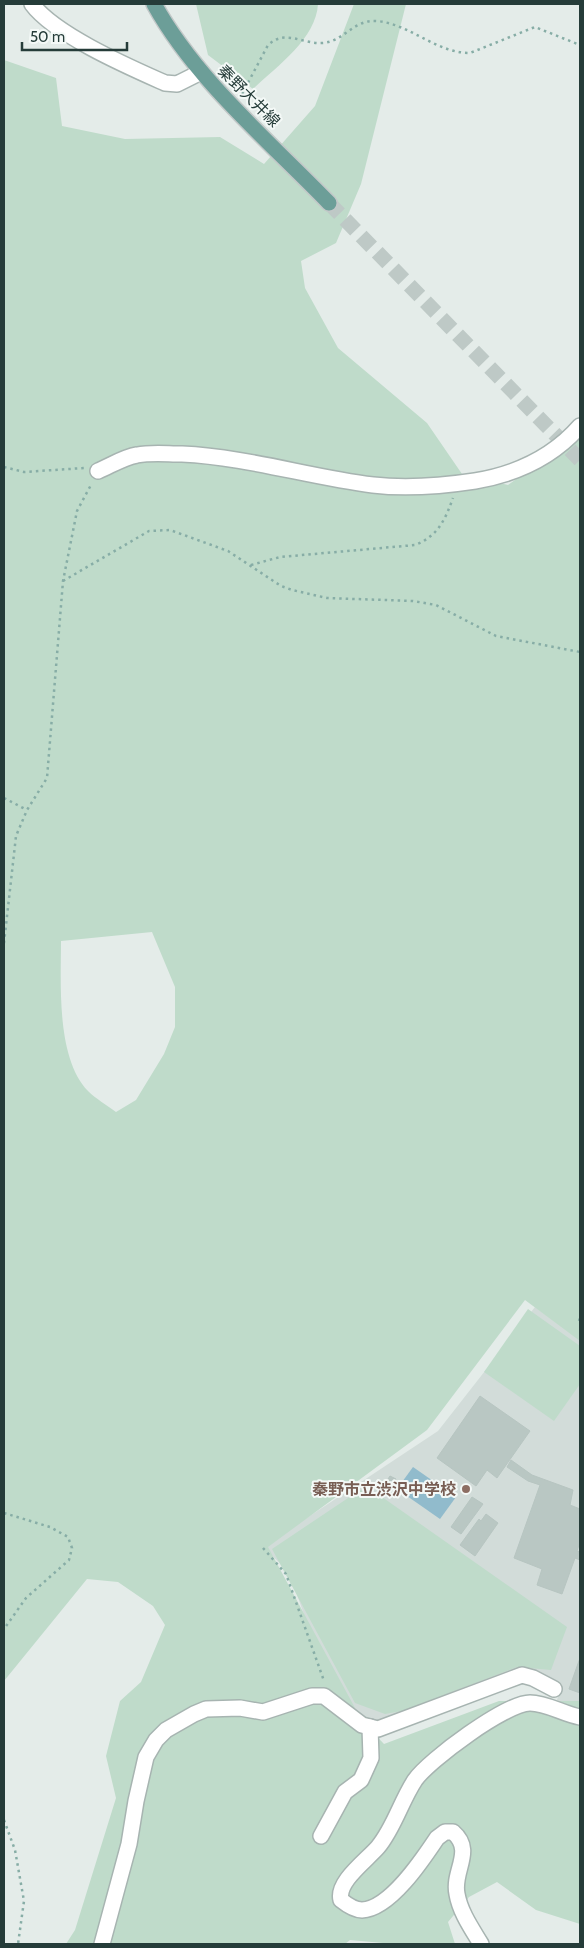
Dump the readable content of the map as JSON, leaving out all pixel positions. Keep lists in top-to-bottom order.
{
  "streets": {
    "main road": ["秦野大井線"]
  },
  "places": ["秦野市立渋沢中学校"],
  "scale_bar": "50 m"
}
